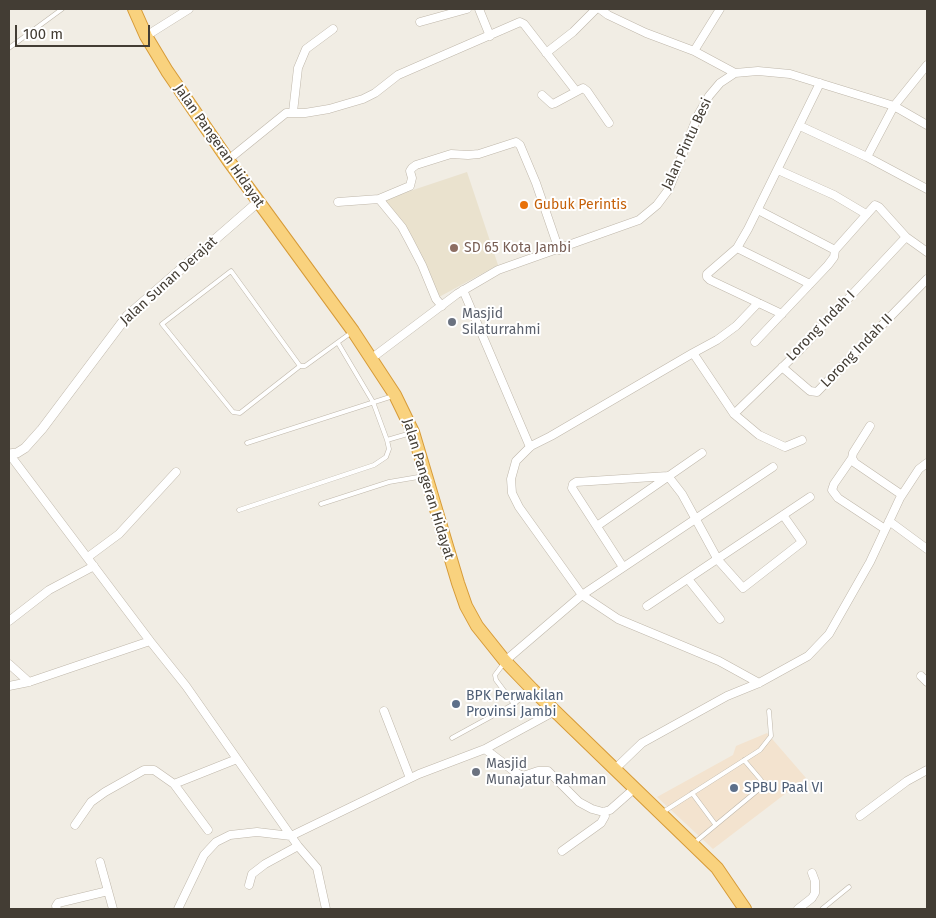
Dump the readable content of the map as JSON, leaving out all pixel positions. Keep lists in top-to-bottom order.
{
  "streets": {
    "highway": ["Jalan Pangeran Hidayat"],
    "street": [
      "Jalan Pintu Besi",
      "Jalan Sunan Derajat",
      "Lorong Indah I",
      "Lorong Indah II"
    ]
  },
  "crossings": [
    ["Jalan Pintu Besi", "Jalan Pangeran Hidayat"],
    ["Jalan Pangeran Hidayat", "Jalan Sunan Derajat"],
    ["Lorong Indah I", "Lorong Indah II"]
  ],
  "places": [
    "Gubuk Perintis",
    "SD 65 Kota Jambi",
    "Masjid Silaturrahmi",
    "BPK Perwakilan Provinsi Jambi",
    "Masjid Munajatur Rahman",
    "SPBU Paal VI"
  ],
  "scale_bar": "100 m"
}
